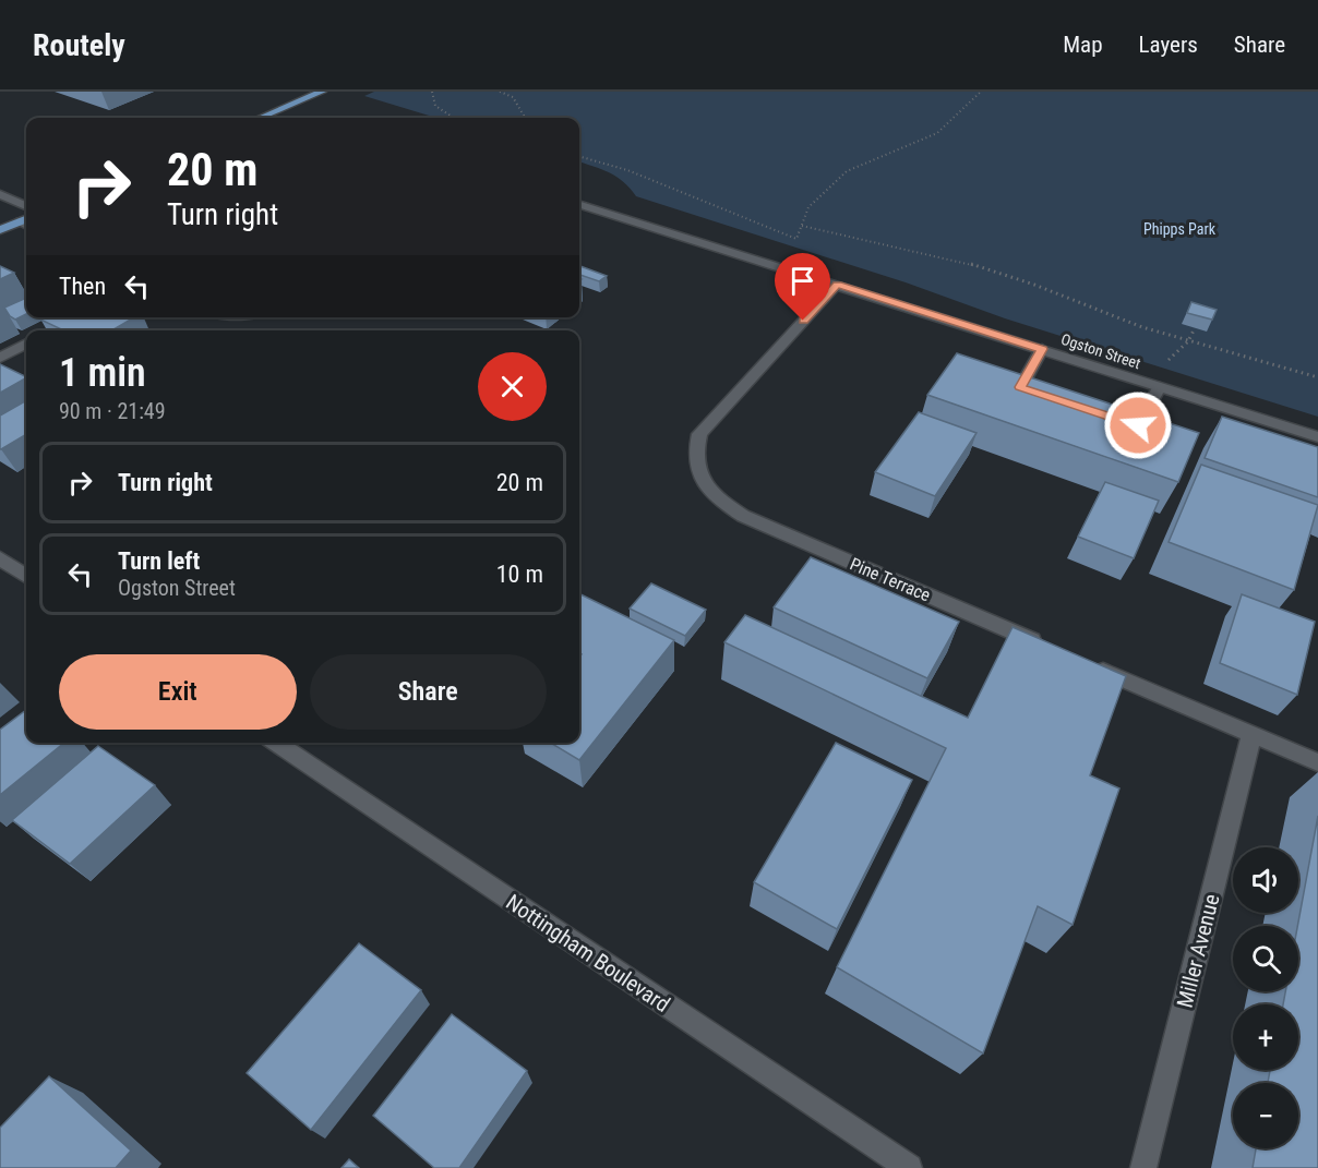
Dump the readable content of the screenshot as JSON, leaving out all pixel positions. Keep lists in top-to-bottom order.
{
  "streets": {
    "street": [
      "Ogston Street",
      "Pine Terrace",
      "Miller Avenue",
      "Nottingham Boulevard"
    ]
  },
  "crossings": [
    ["Ogston Street", "Pine Terrace"]
  ],
  "parks": ["Phipps Park"],
  "page": {
    "header": "Routely",
    "nav": ["Map", "Layers", "Share"],
    "turn": ["20 m", "Turn right"],
    "then": "Then",
    "heading": ["1 min", "90 m · 21:49"],
    "list": [
      {
        "name": "Turn right",
        "value": "20 m"
      },
      {
        "name": "Turn left",
        "note": "Ogston Street",
        "value": "10 m"
      }
    ],
    "buttons": ["Exit", "Share"],
    "map_buttons": ["+", "−"]
  }
}
